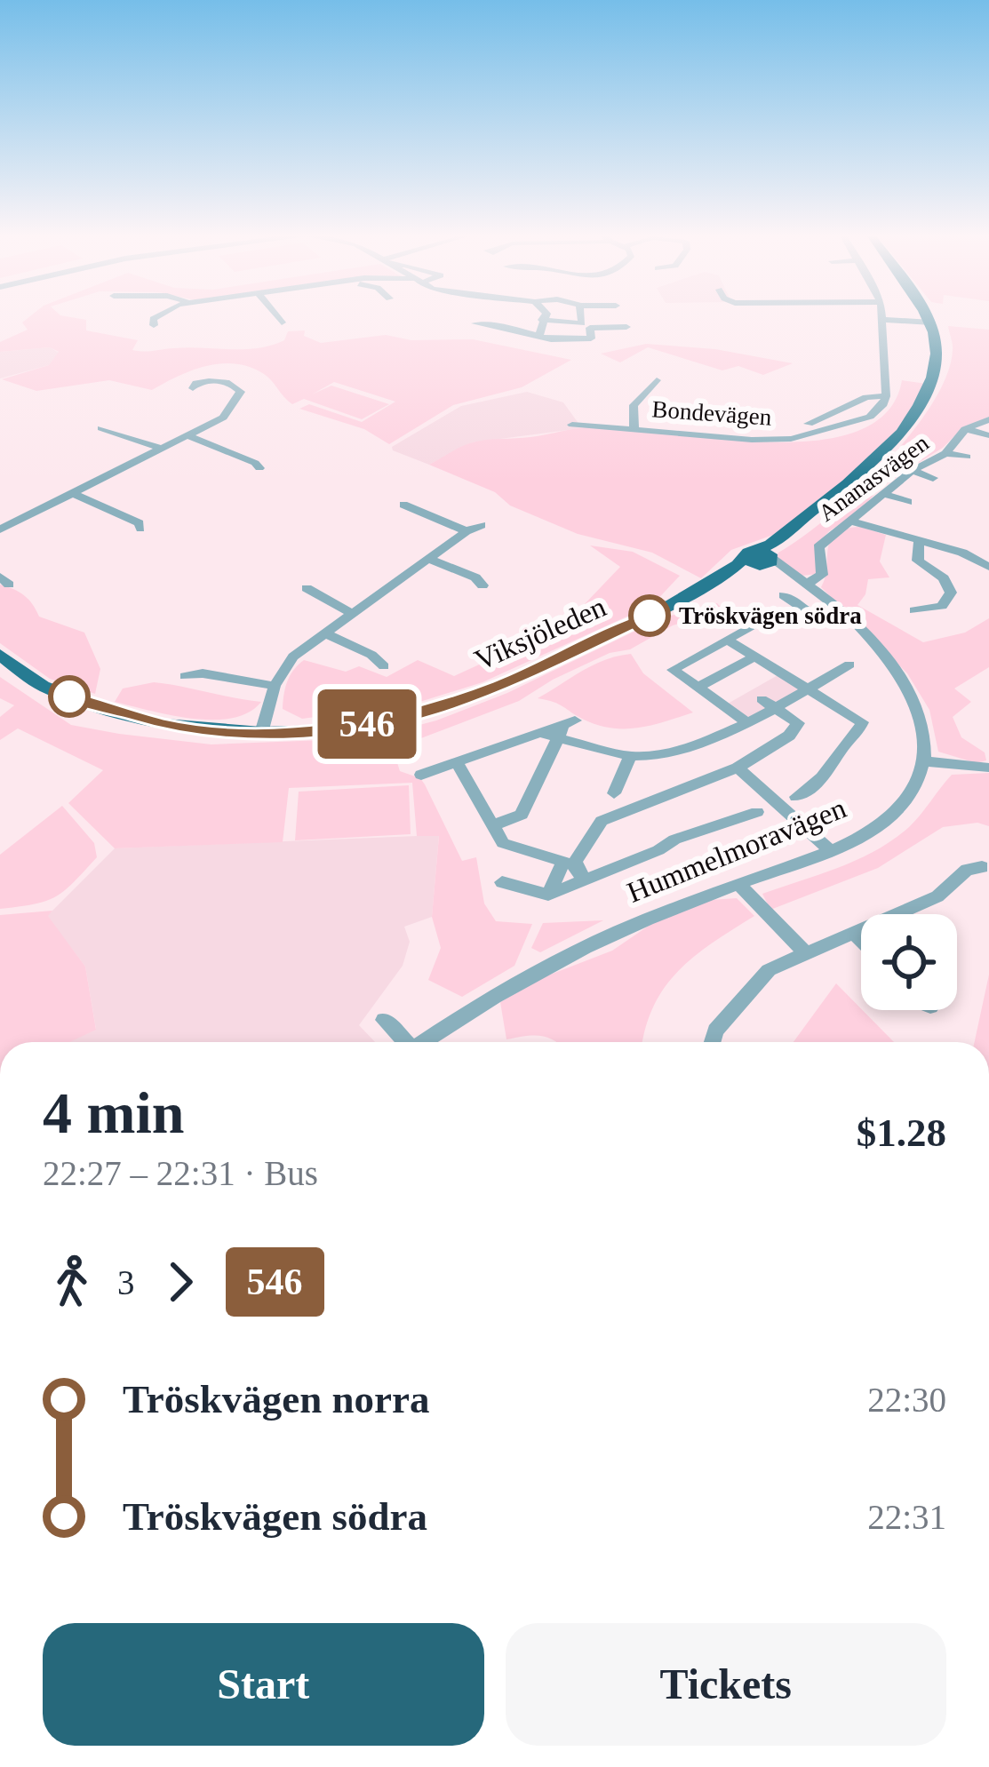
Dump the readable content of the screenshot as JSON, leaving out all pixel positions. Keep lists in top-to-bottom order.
{
  "streets": {
    "main road": ["Viksjöleden"],
    "street": ["Bondevägen", "Ananasvägen", "Hummelmoravägen"]
  },
  "places": ["Tröskvägen södra"],
  "lines": ["bus line 546"],
  "page": {
    "on_map": "546",
    "heading": ["4 min", "22:27 – 22:31 · Bus", "$1.28"],
    "legs": ["3", "546"],
    "list": [
      {
        "name": "Tröskvägen norra",
        "value": "22:30"
      },
      {
        "name": "Tröskvägen södra",
        "value": "22:31"
      }
    ],
    "buttons": ["Start", "Tickets"]
  }
}
